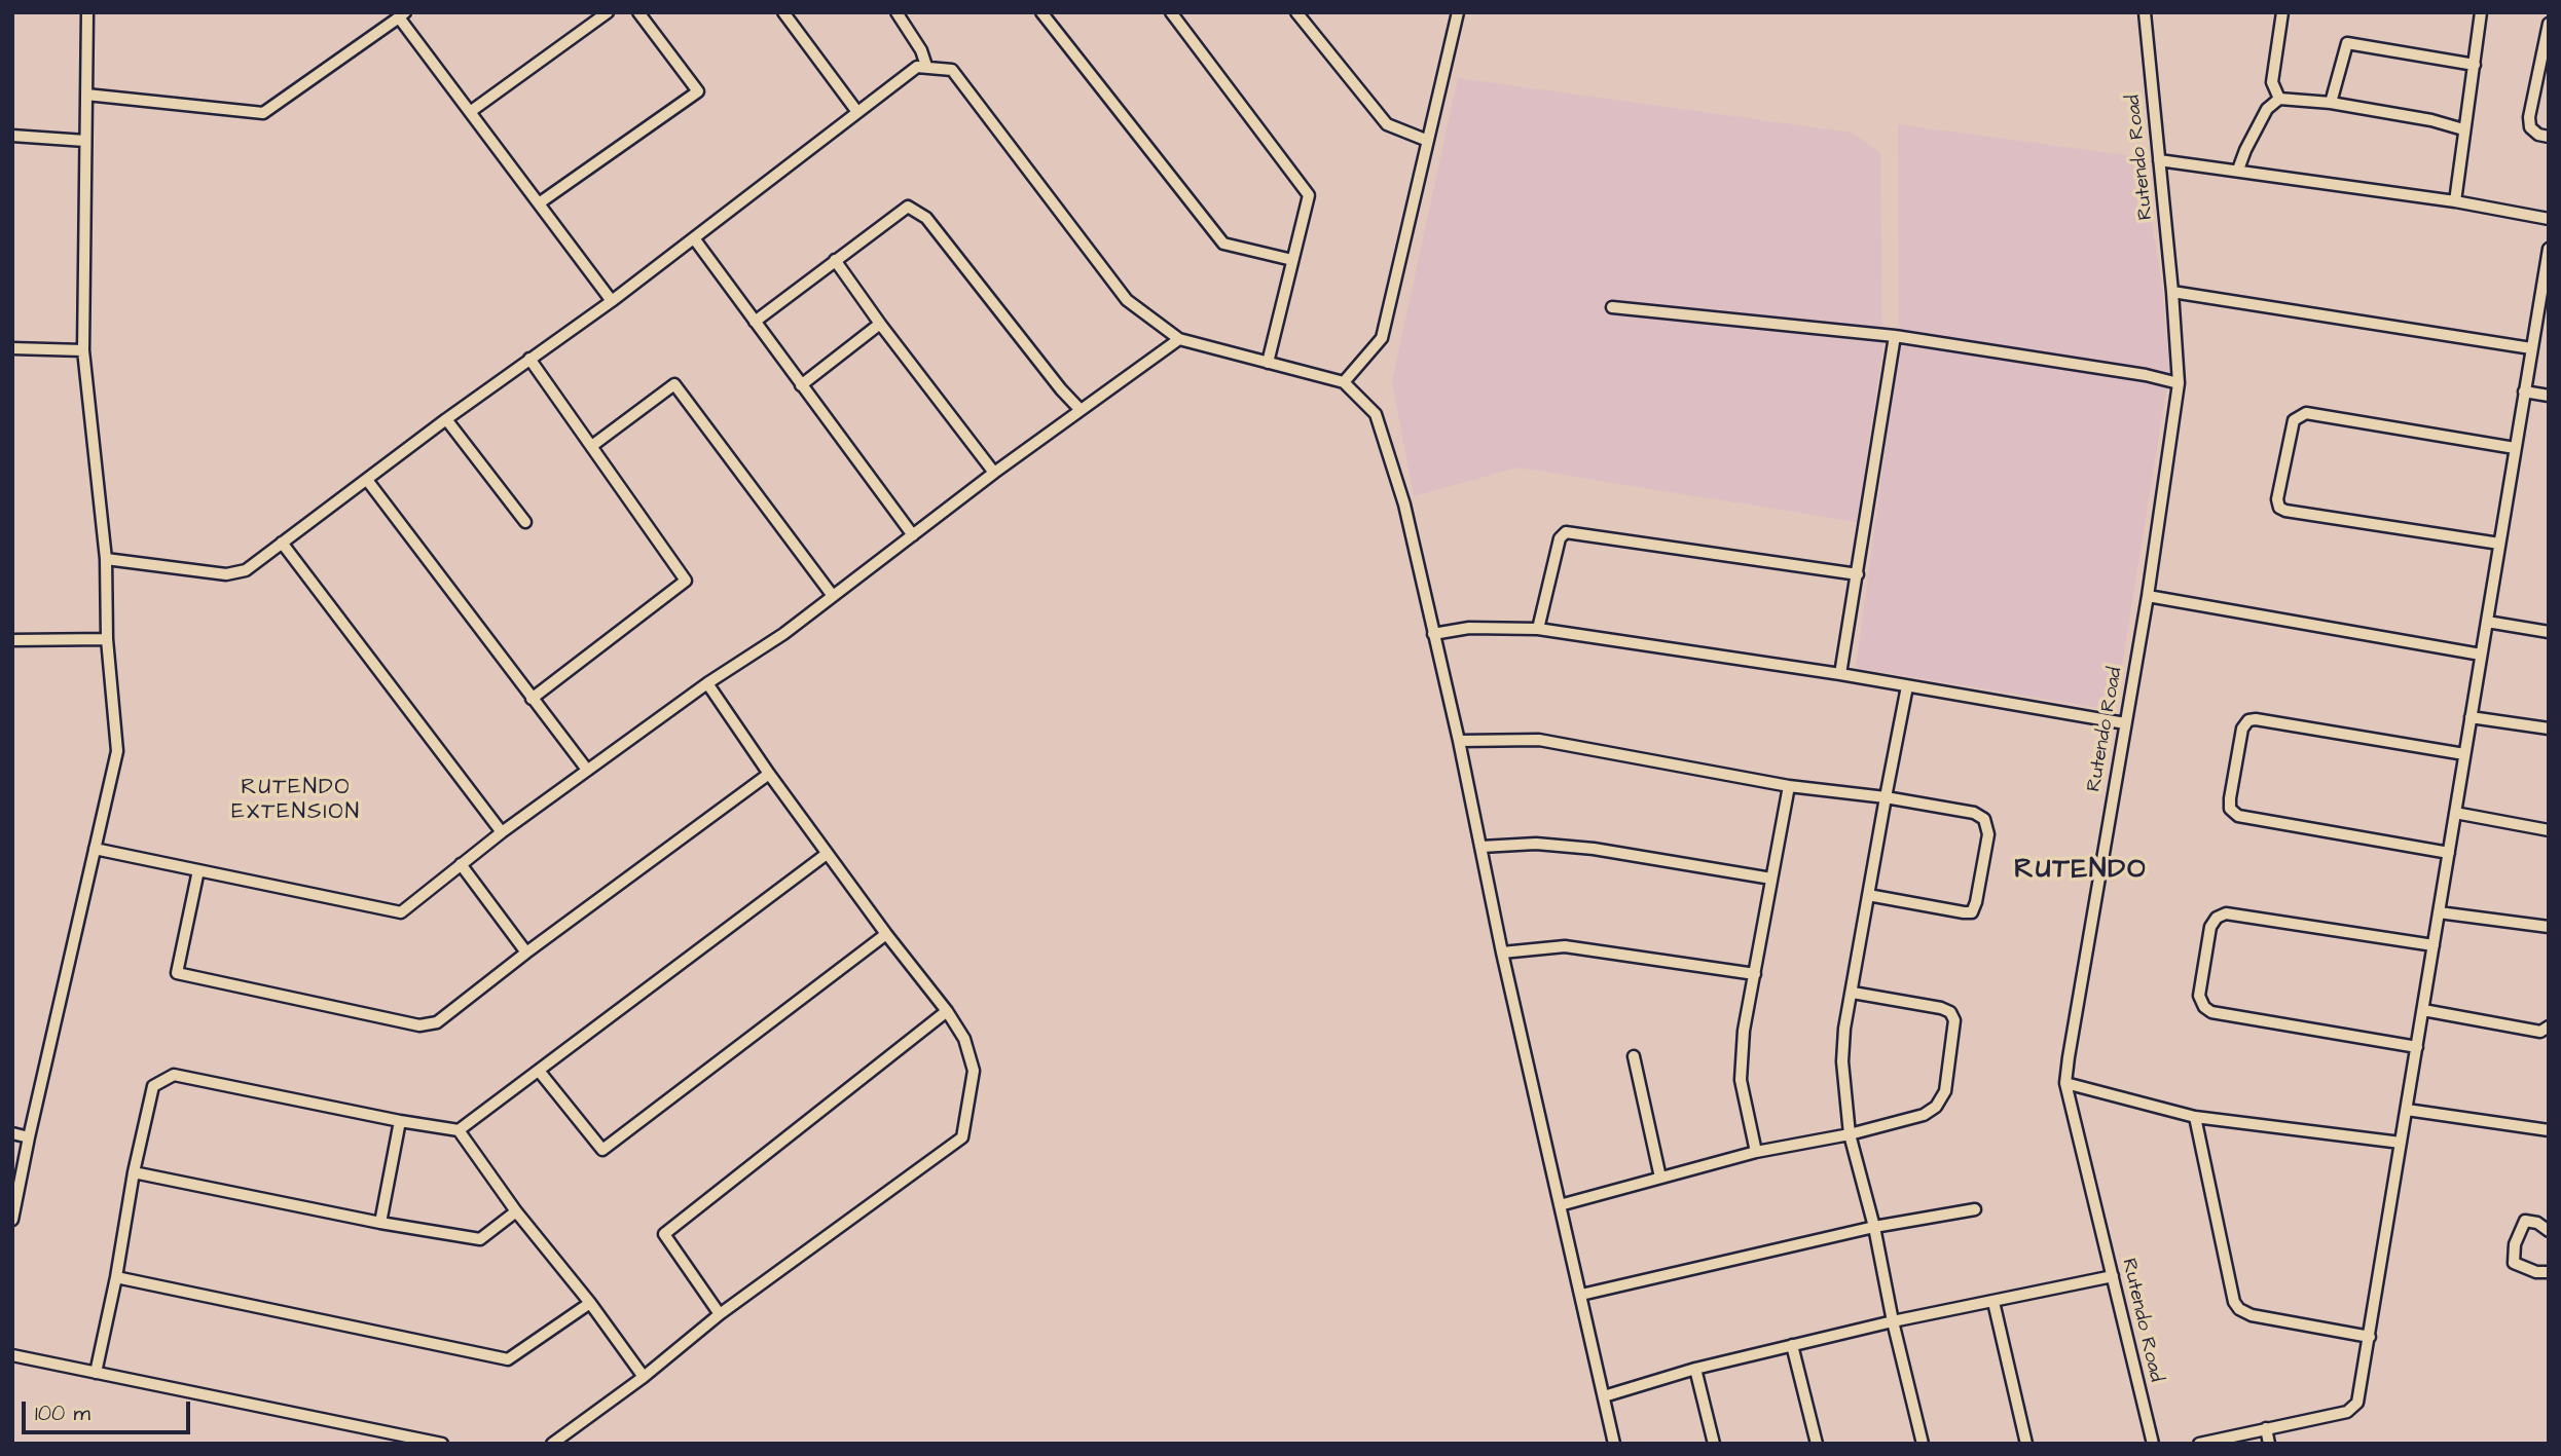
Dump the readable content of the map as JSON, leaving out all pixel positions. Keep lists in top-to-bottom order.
{
  "streets": {
    "street": ["Rutendo Road"]
  },
  "districts": ["RUTENDO EXTENSION", "RUTENDO"],
  "scale_bar": "100 m"
}
